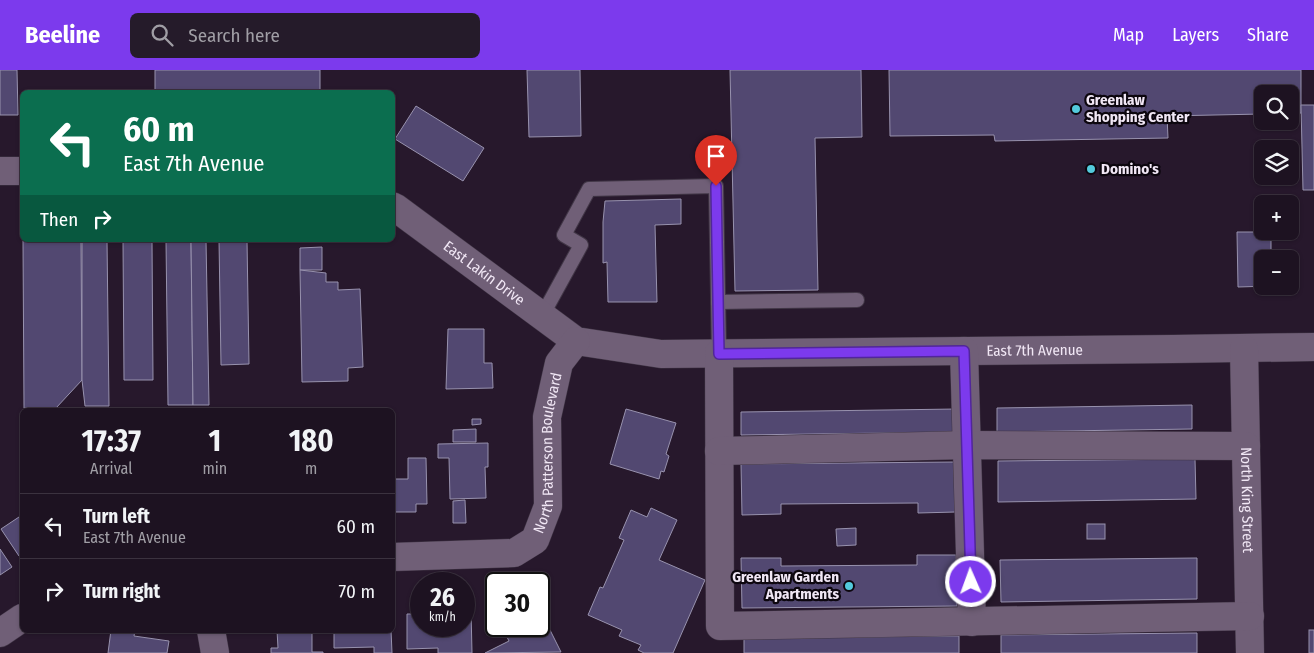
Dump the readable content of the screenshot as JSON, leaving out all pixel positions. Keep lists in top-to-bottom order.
{
  "streets": {
    "street": [
      "East Lakin Drive",
      "East 7th Avenue",
      "North Patterson Boulevard",
      "North King Street"
    ]
  },
  "crossings": [
    ["East Lakin Drive", "East 7th Avenue"],
    ["East Lakin Drive", "North Patterson Boulevard"],
    ["East 7th Avenue", "North Patterson Boulevard"],
    ["East 7th Avenue", "North King Street"]
  ],
  "places": ["Greenlaw Shopping Center", "Domino's", "Greenlaw Garden Apartments"],
  "page": {
    "header": "Beeline",
    "search": "Search here",
    "nav": ["Map", "Layers", "Share"],
    "map_buttons": ["+", "−"],
    "turn": ["60 m", "East 7th Avenue"],
    "then": "Then",
    "eta": [
      "17:37",
      "Arrival",
      "1",
      "min",
      "180",
      "m"
    ],
    "list": [
      {
        "name": "Turn left",
        "note": "East 7th Avenue",
        "value": "60 m"
      },
      {
        "name": "Turn right",
        "value": "70 m"
      }
    ],
    "speed": "26 km/h",
    "limit": "30"
  }
}
